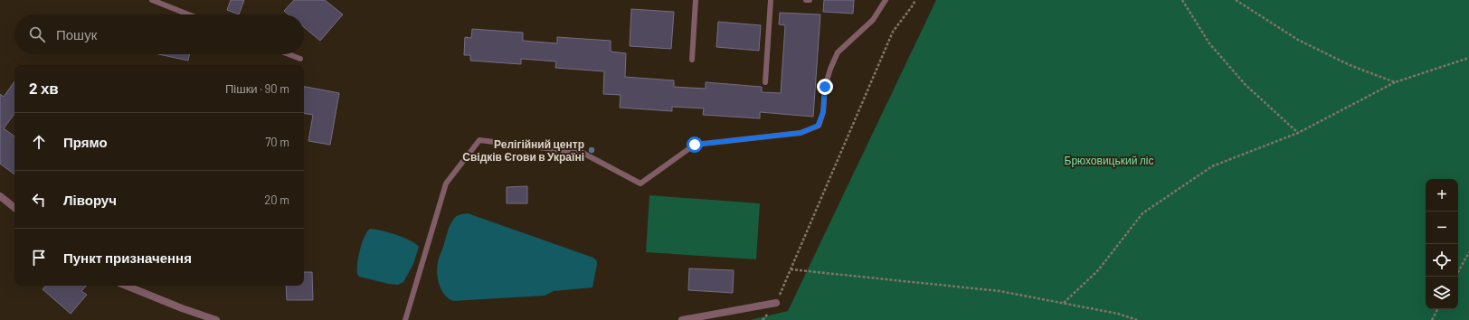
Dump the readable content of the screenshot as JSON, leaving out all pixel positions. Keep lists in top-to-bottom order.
{
  "parks": ["Брюховицький ліс"],
  "places": ["Релігійний центр Свідків Єгови в Україні"],
  "page": {
    "search": "Пошук",
    "heading": ["2 хв", "Пішки · 90 m"],
    "list": [
      ["Прямо", "70 m"],
      ["Ліворуч", "20 m"],
      "Пункт призначення"
    ],
    "map_buttons": ["+", "−"]
  }
}
